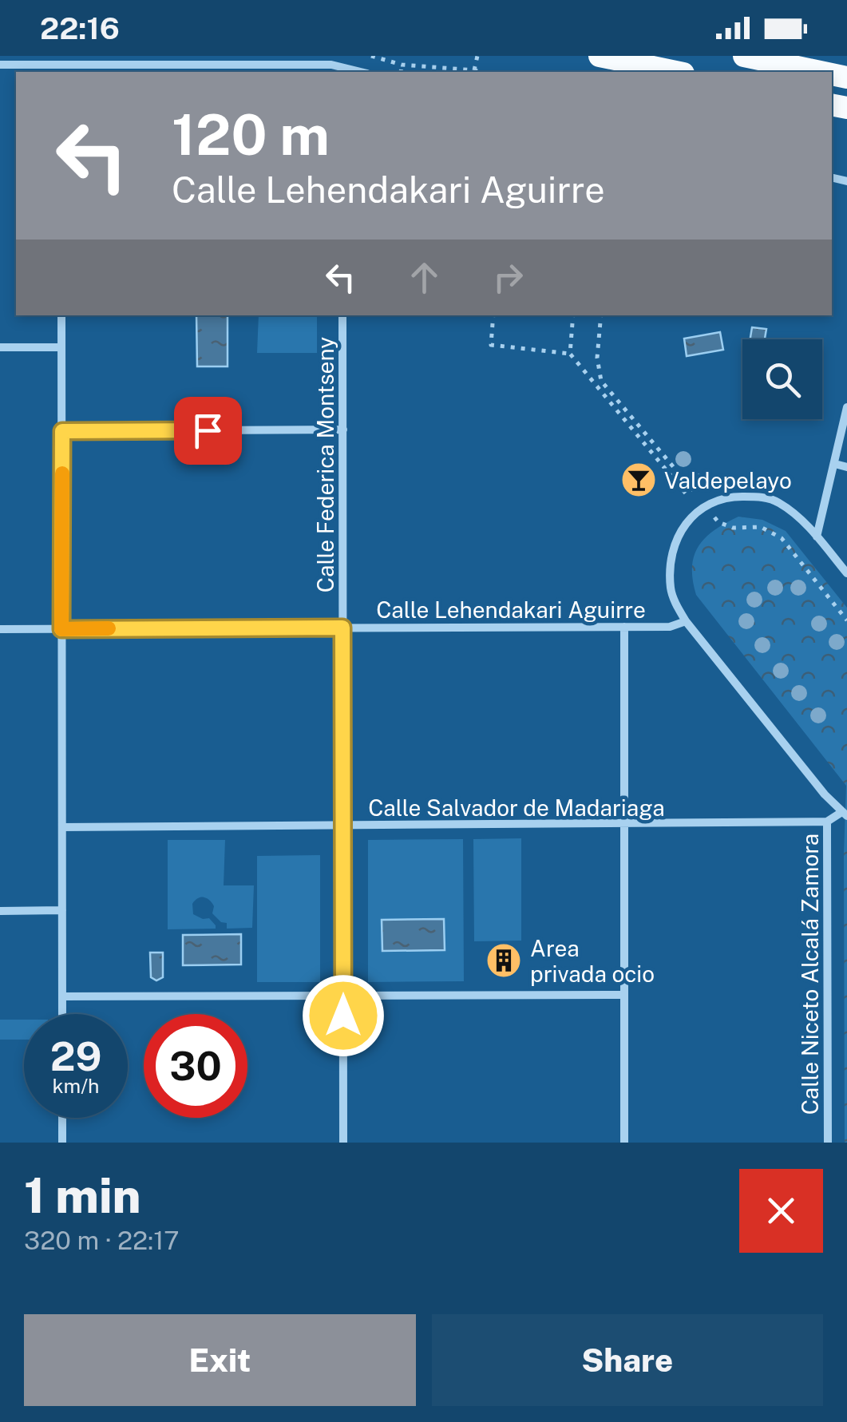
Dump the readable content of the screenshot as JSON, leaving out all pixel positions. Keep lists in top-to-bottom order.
{
  "streets": {
    "street": [
      "Calle Federica Montseny",
      "Calle Lehendakari Aguirre",
      "Calle Salvador de Madariaga",
      "Calle Niceto Alcalá Zamora"
    ]
  },
  "crossings": [
    ["Calle Federica Montseny", "Calle Lehendakari Aguirre"],
    ["Calle Federica Montseny", "Calle Salvador de Madariaga"],
    ["Calle Salvador de Madariaga", "Calle Niceto Alcalá Zamora"]
  ],
  "places": {
    "bar": ["Valdepelayo"],
    "building": ["Area privada ocio"]
  },
  "page": {
    "status": "22:16",
    "turn": ["120 m", "Calle Lehendakari Aguirre"],
    "speed": "29 km/h",
    "limit": "30",
    "heading": ["1 min", "320 m · 22:17"],
    "buttons": ["Exit", "Share"]
  }
}
